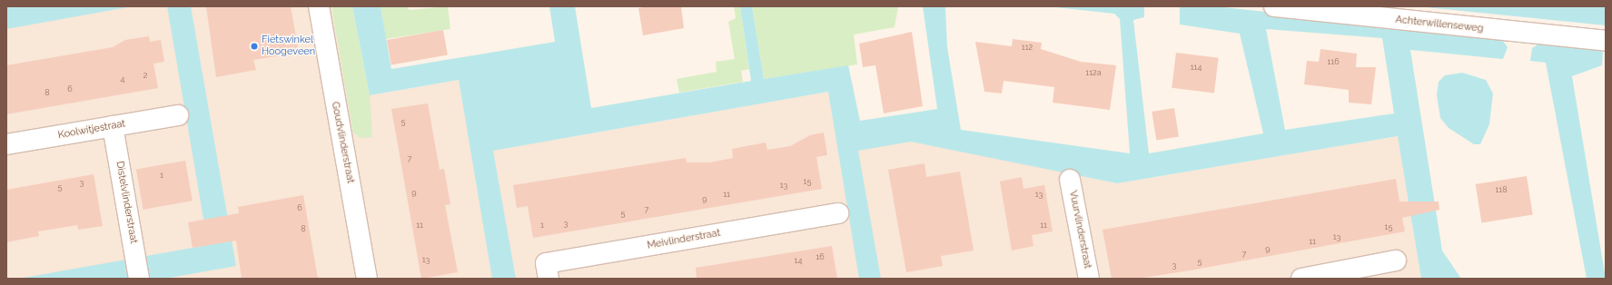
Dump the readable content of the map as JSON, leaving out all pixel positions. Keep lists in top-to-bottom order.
{
  "streets": {
    "street": [
      "Achterwillenseweg",
      "Koolwitjestraat",
      "Goudvlinderstraat",
      "Distelvlinderstraat",
      "Vuurvlinderstraat",
      "Meivlinderstraat"
    ]
  },
  "crossings": [
    ["Koolwitjestraat", "Distelvlinderstraat"]
  ],
  "places": ["Fietswinkel Hoogeveen"],
  "house_numbers": [
    "112",
    "116",
    "114",
    "112a",
    "2",
    "4",
    "6",
    "8",
    "5",
    "7",
    "1",
    "15",
    "3",
    "13",
    "5",
    "118",
    "9",
    "11",
    "13",
    "9",
    "6",
    "7",
    "5",
    "3",
    "11",
    "1",
    "11",
    "15",
    "8",
    "13",
    "11",
    "9",
    "7",
    "16",
    "13",
    "14",
    "5",
    "3"
  ]
}
